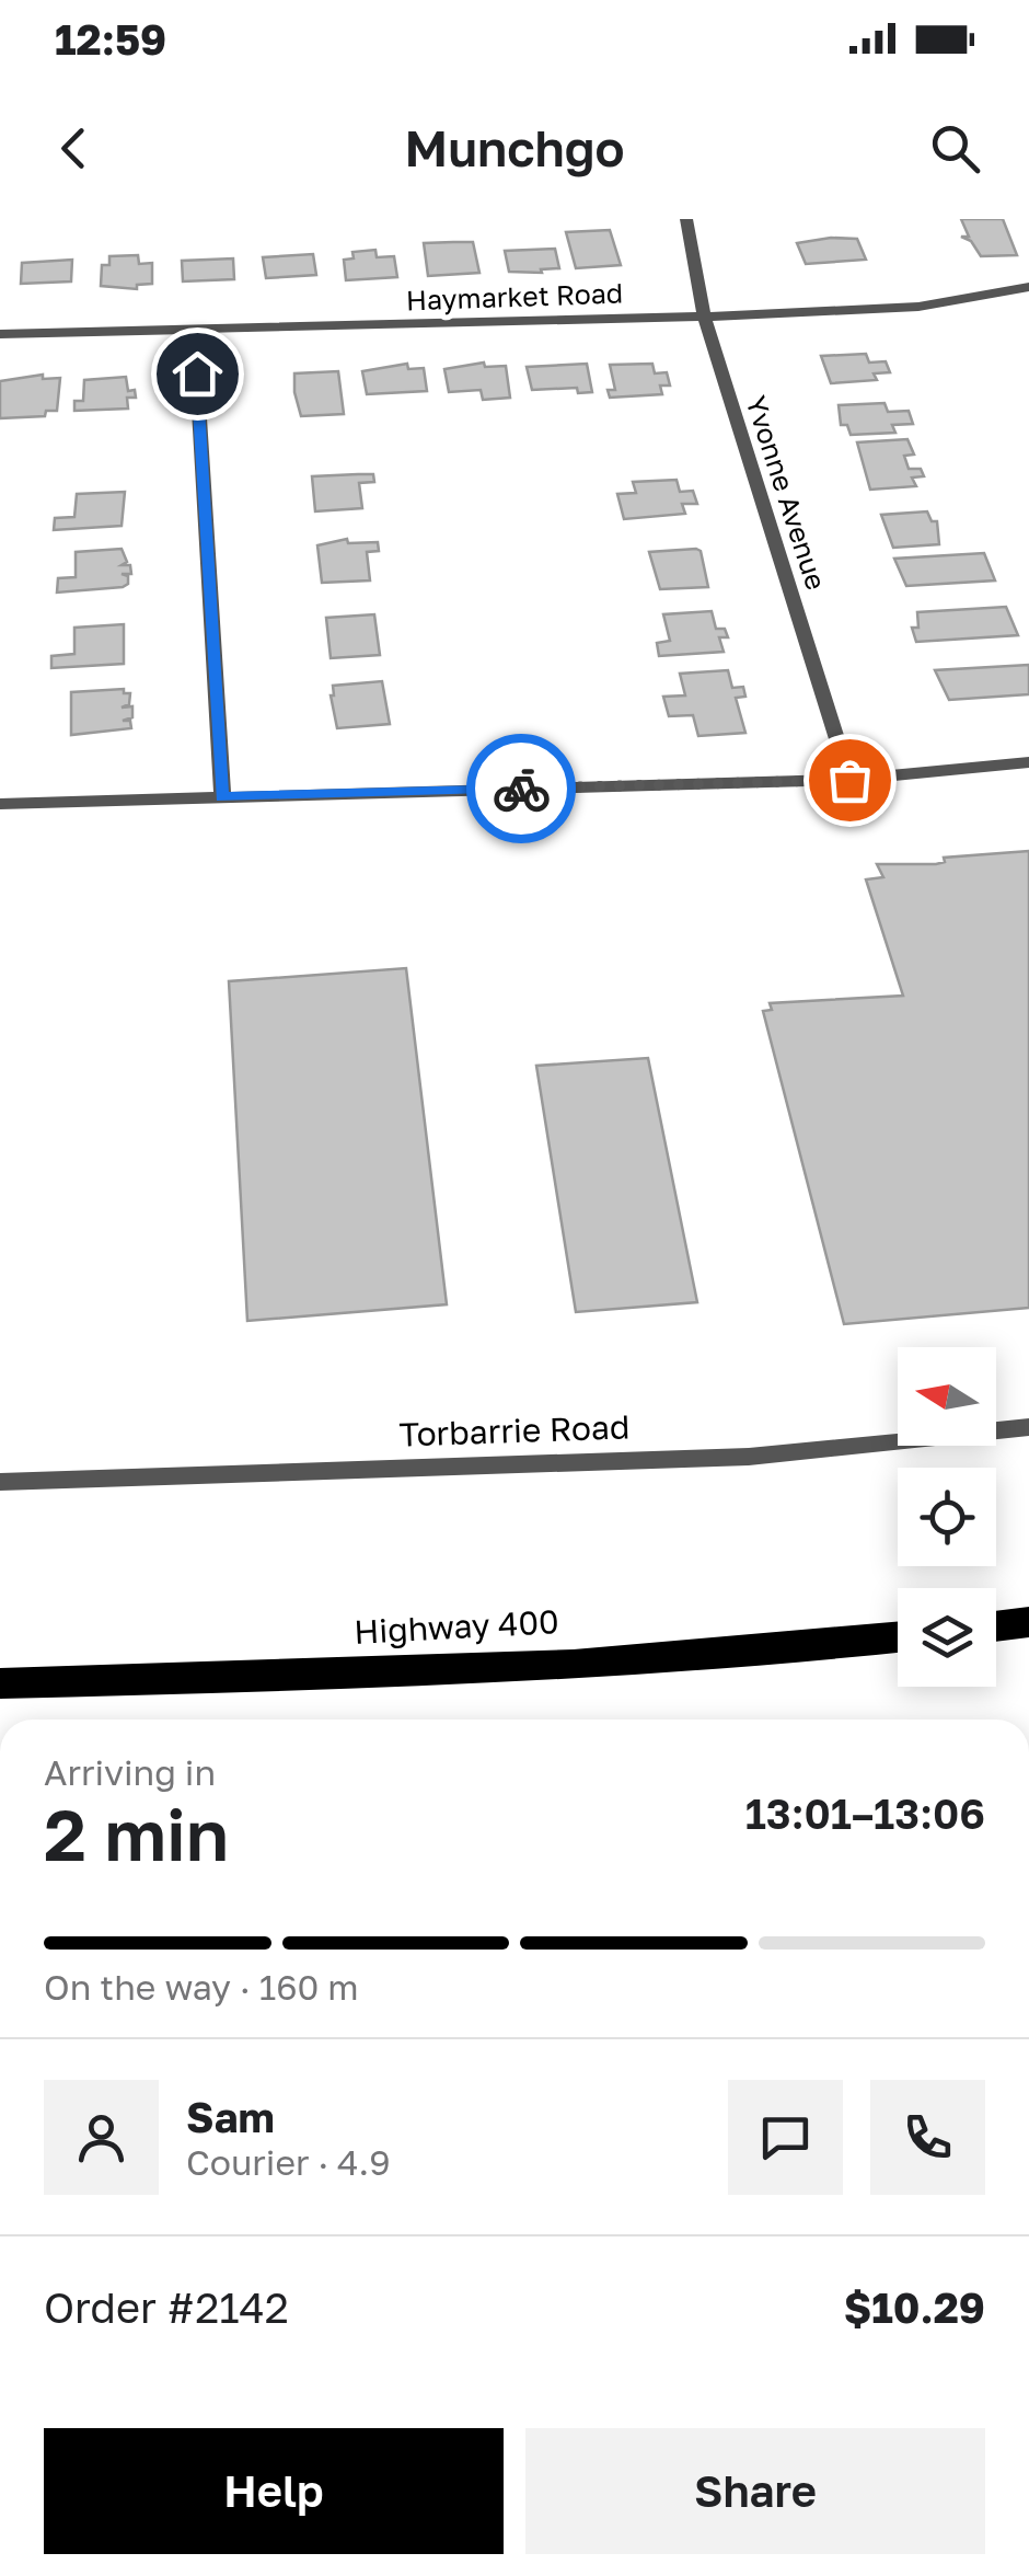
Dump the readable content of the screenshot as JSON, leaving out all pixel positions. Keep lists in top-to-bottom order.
{
  "streets": {
    "highway": ["Highway 400"],
    "street": ["Haymarket Road", "Yvonne Avenue", "Torbarrie Road"]
  },
  "crossings": [
    ["Haymarket Road", "Yvonne Avenue"]
  ],
  "north": "left",
  "page": {
    "status": "12:59",
    "header": "Munchgo",
    "heading": ["2 min", "Arriving in", "13:01–13:06"],
    "panel": [
      "Sam",
      "Courier · 4.9",
      "Order #2142",
      "$10.29"
    ],
    "bar": "On the way · 160 m",
    "buttons": ["Help", "Share"]
  }
}
